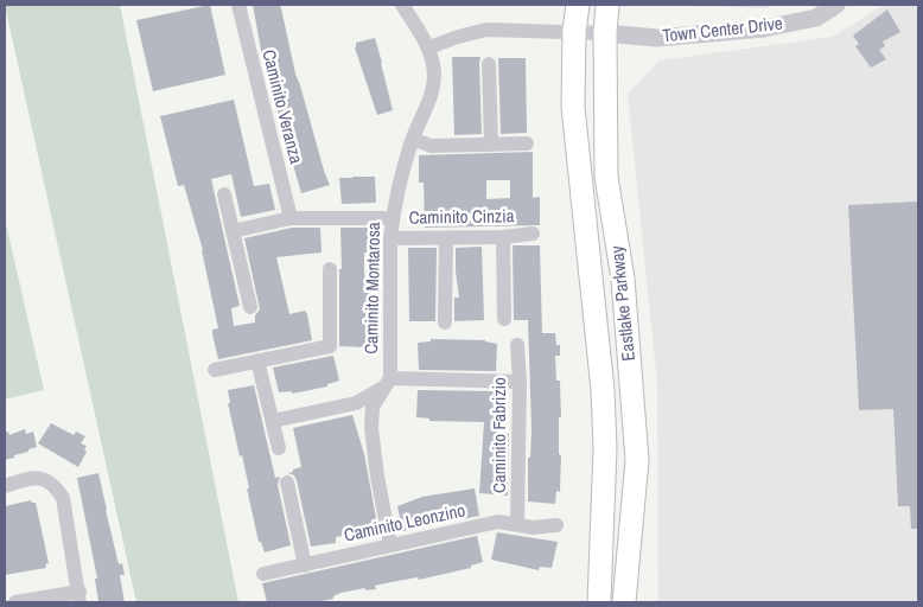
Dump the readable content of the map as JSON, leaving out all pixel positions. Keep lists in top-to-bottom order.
{
  "streets": {
    "main road": ["Eastlake Parkway"],
    "street": [
      "Town Center Drive",
      "Caminito Veranza",
      "Caminito Cinzia",
      "Caminito Montarosa",
      "Caminito Fabrizio",
      "Caminito Leonzino"
    ]
  },
  "crossings": [
    ["Town Center Drive", "Eastlake Parkway"],
    ["Caminito Cinzia", "Caminito Montarosa"],
    ["Caminito Montarosa", "Caminito Leonzino"],
    ["Caminito Fabrizio", "Caminito Leonzino"]
  ]
}
